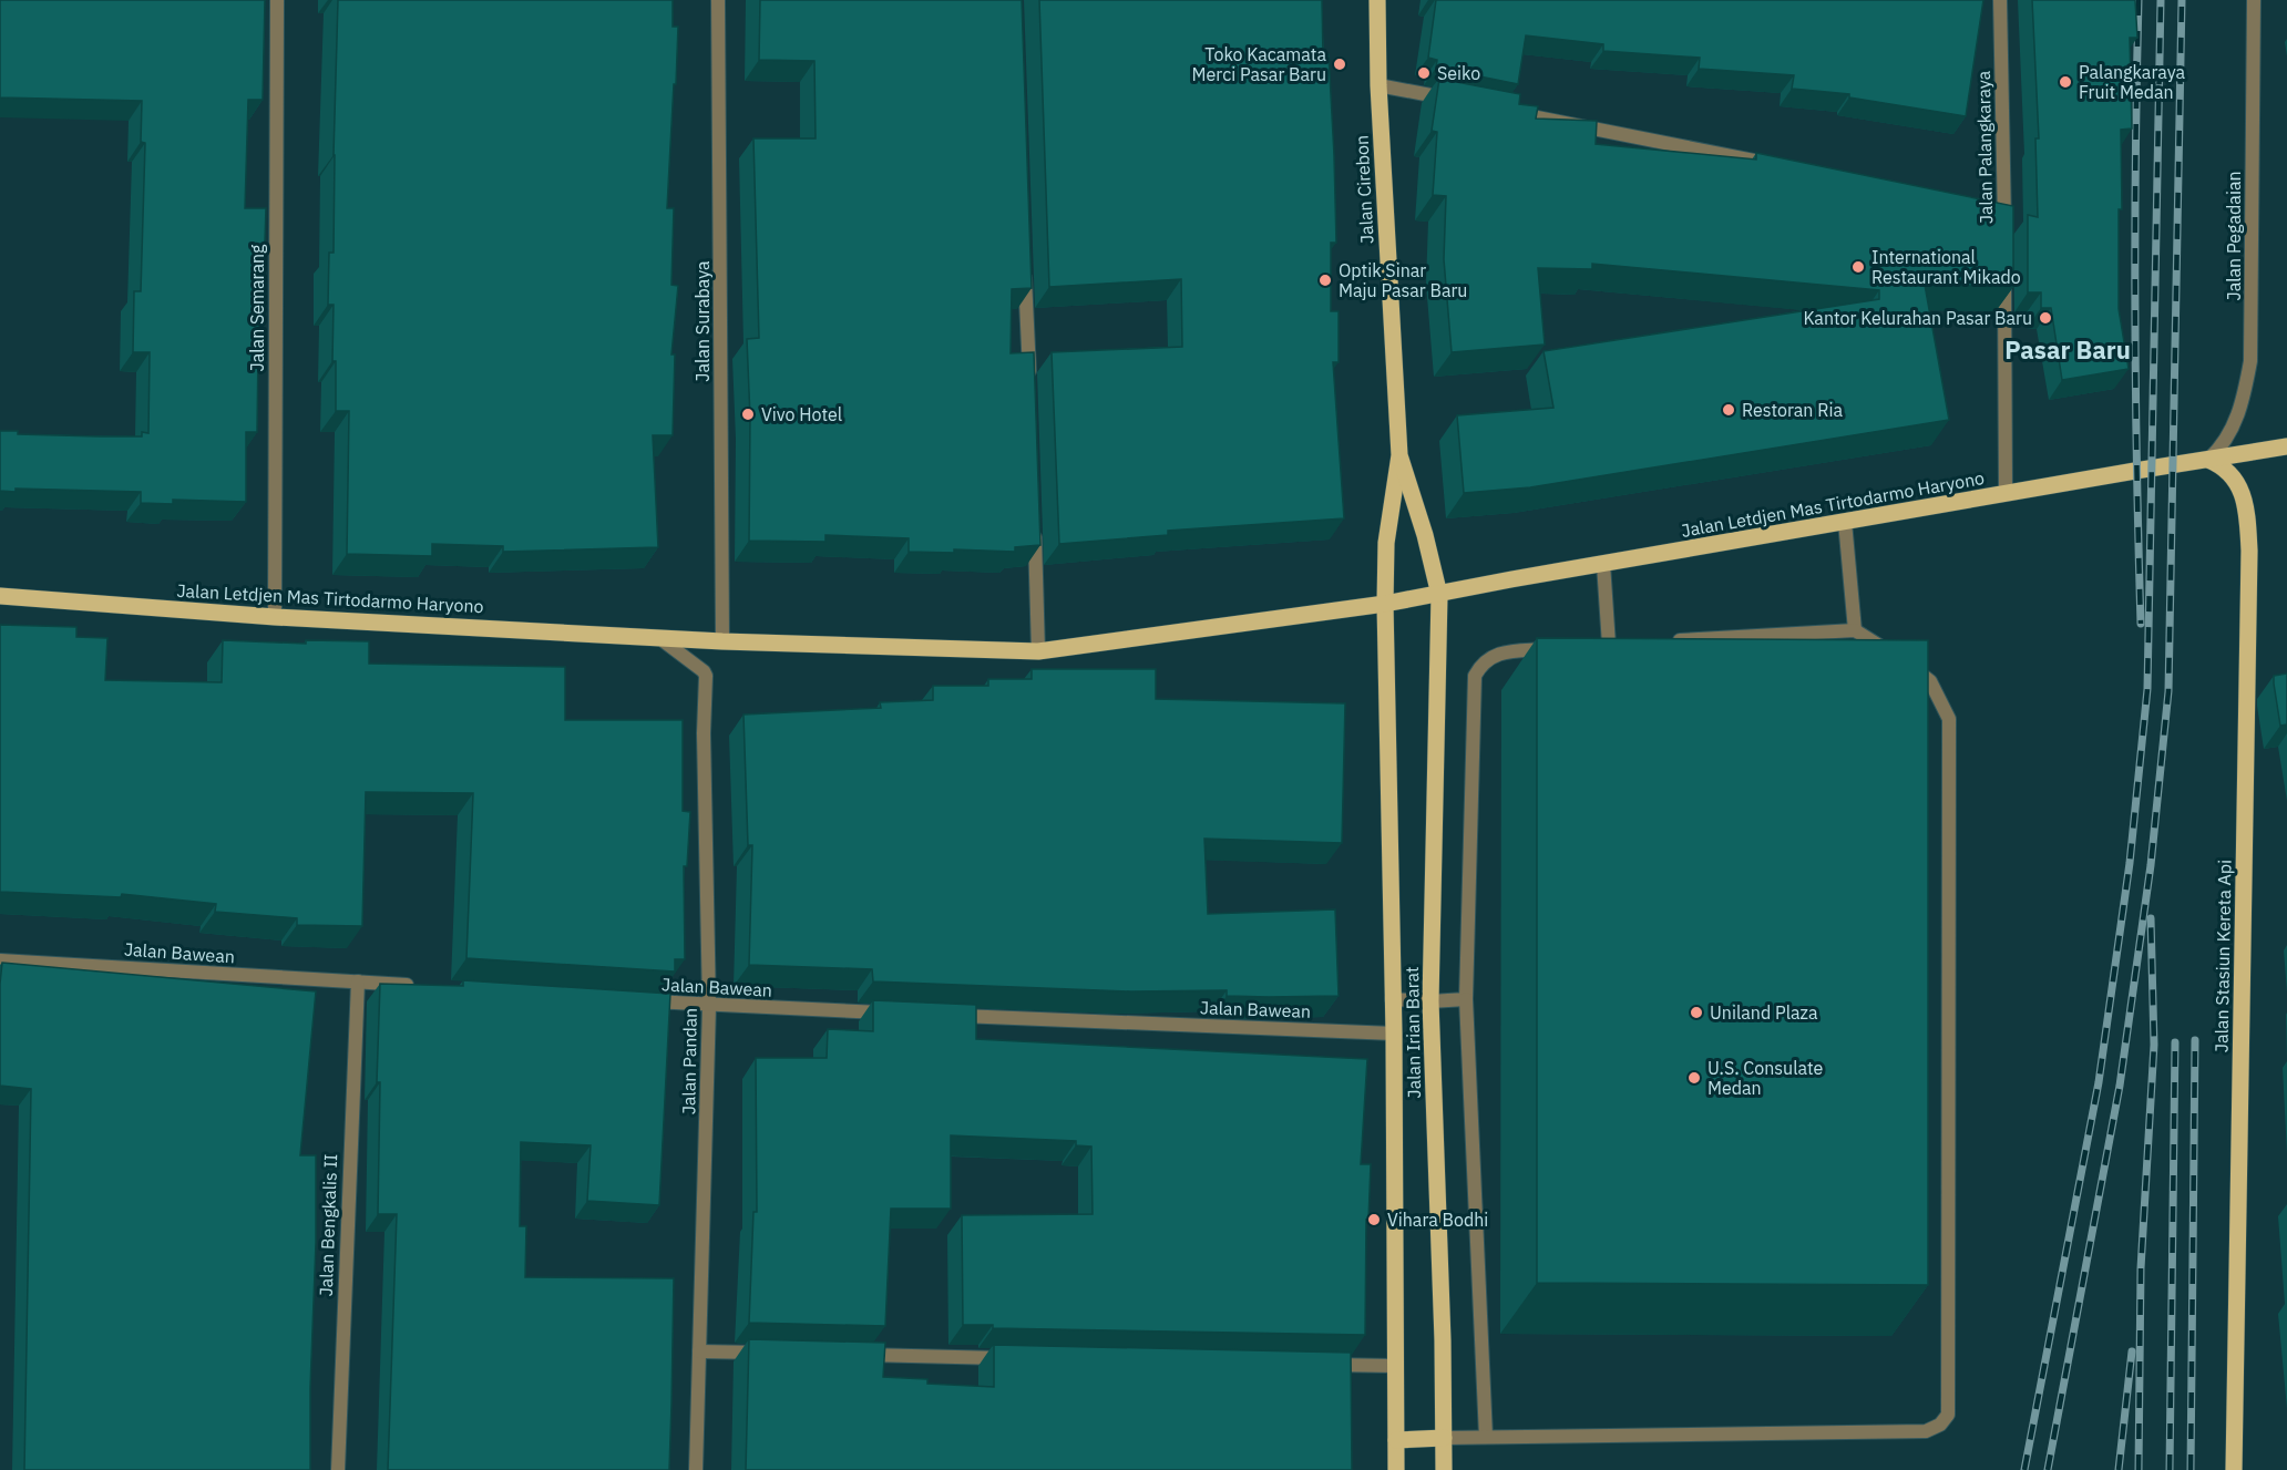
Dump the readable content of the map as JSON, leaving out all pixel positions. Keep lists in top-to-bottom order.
{
  "streets": {
    "main road": [
      "Jalan Cirebon",
      "Jalan Letdjen Mas Tirtodarmo Haryono",
      "Jalan Stasiun Kereta Api",
      "Jalan Irian Barat"
    ],
    "street": [
      "Jalan Palangkaraya",
      "Jalan Pegadaian",
      "Jalan Semarang",
      "Jalan Surabaya",
      "Jalan Bawean",
      "Jalan Pandan",
      "Jalan Bengkalis II"
    ]
  },
  "crossings": [
    ["Jalan Cirebon", "Jalan Letdjen Mas Tirtodarmo Haryono"],
    ["Jalan Cirebon", "Jalan Irian Barat"],
    ["Jalan Pegadaian", "Jalan Letdjen Mas Tirtodarmo Haryono"],
    ["Jalan Pegadaian", "Jalan Stasiun Kereta Api"],
    ["Jalan Semarang", "Jalan Letdjen Mas Tirtodarmo Haryono"],
    ["Jalan Surabaya", "Jalan Letdjen Mas Tirtodarmo Haryono"],
    ["Jalan Letdjen Mas Tirtodarmo Haryono", "Jalan Stasiun Kereta Api"],
    ["Jalan Letdjen Mas Tirtodarmo Haryono", "Jalan Irian Barat"],
    ["Jalan Letdjen Mas Tirtodarmo Haryono", "Jalan Pandan"],
    ["Jalan Bawean", "Jalan Irian Barat"],
    ["Jalan Bawean", "Jalan Pandan"],
    ["Jalan Bawean", "Jalan Bengkalis II"]
  ],
  "districts": ["Pasar Baru"],
  "places": [
    "Toko Kacamata Merci Pasar Baru",
    "Seiko",
    "Palangkaraya Fruit Medan",
    "International Restaurant Mikado",
    "Optik Sinar Maju Pasar Baru",
    "Kantor Kelurahan Pasar Baru",
    "Restoran Ria",
    "Vivo Hotel",
    "Uniland Plaza",
    "U.S. Consulate Medan",
    "Vihara Bodhi"
  ]
}
